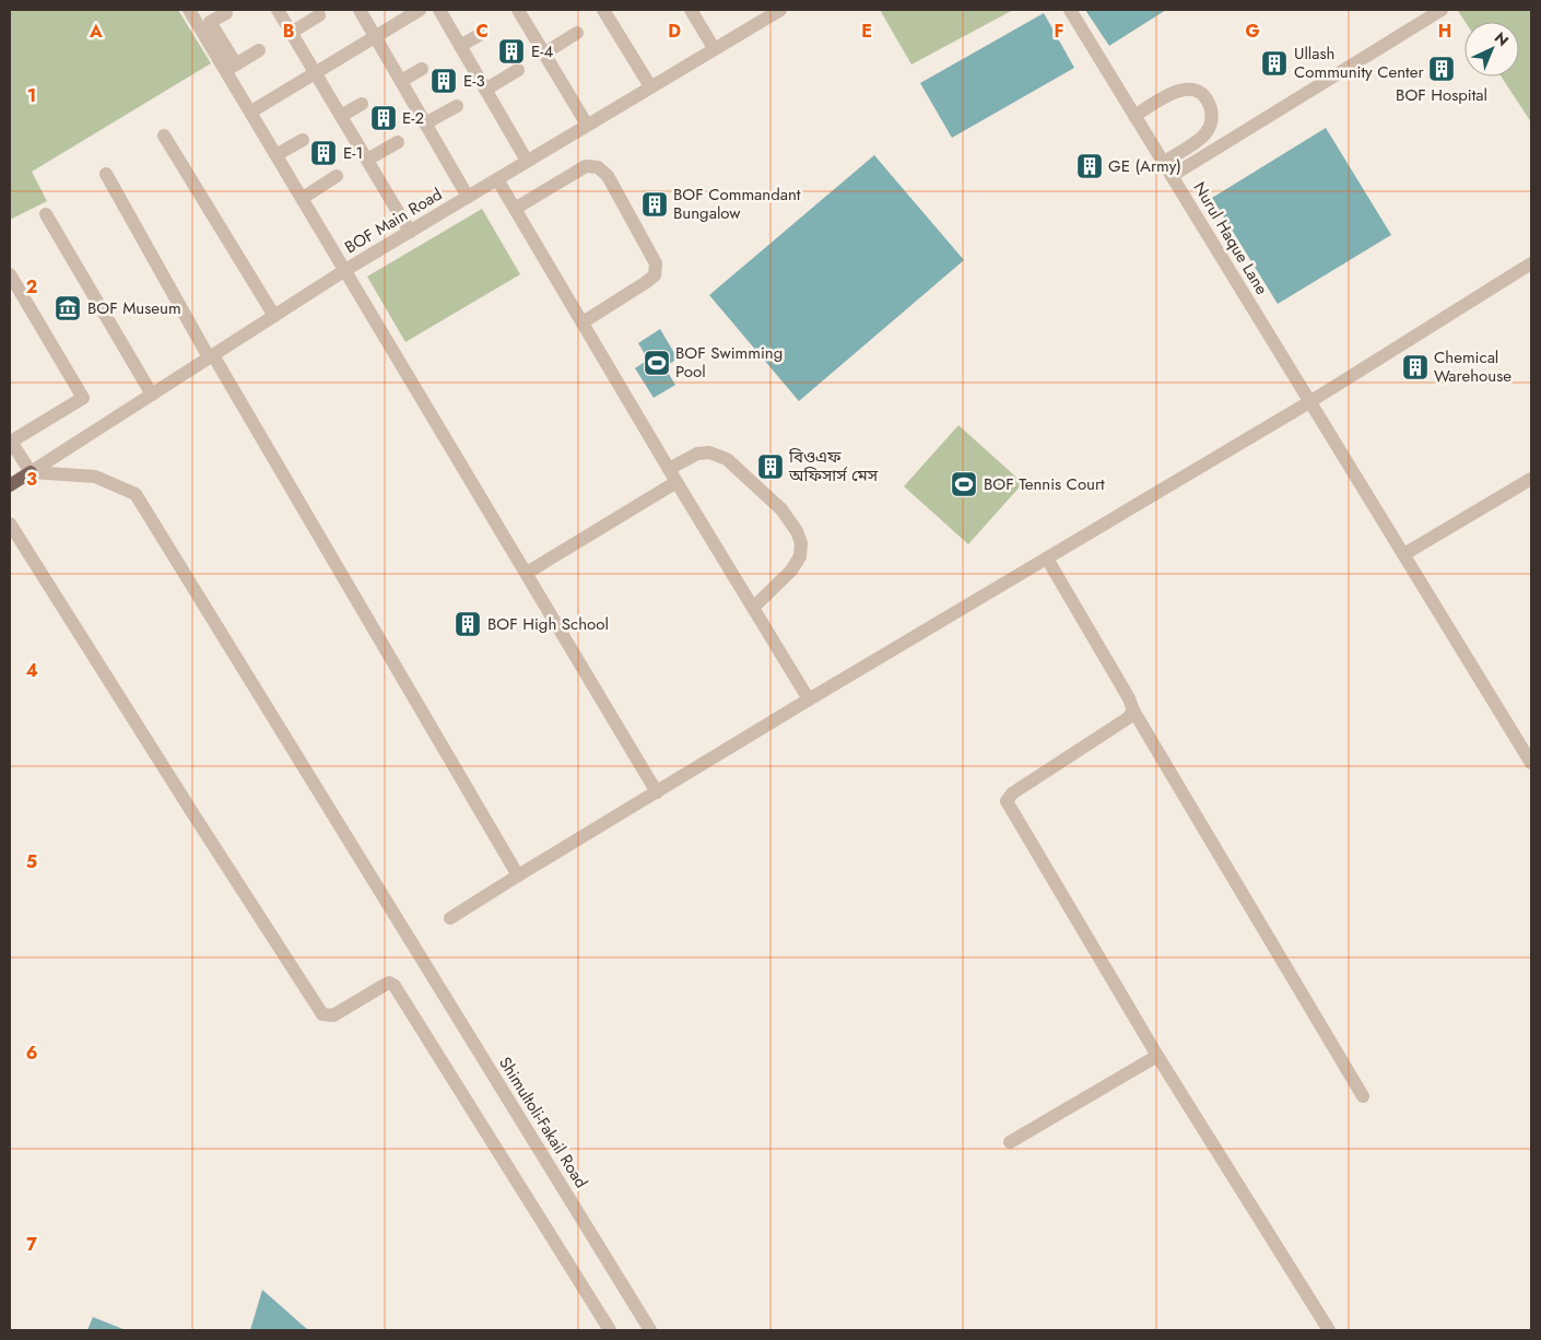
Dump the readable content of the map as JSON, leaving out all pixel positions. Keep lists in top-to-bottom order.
{
  "streets": {
    "street": ["BOF Main Road", "Nurul Haque Lane", "Shimultoli-Fakail Road"]
  },
  "crossings": [
    ["BOF Main Road", "Shimultoli-Fakail Road"]
  ],
  "places": {
    "building": [
      "E-4",
      "Ullash Community Center",
      "BOF Hospital",
      "E-3",
      "E-2",
      "E-1",
      "GE (Army)",
      "BOF Commandant Bungalow",
      "Chemical Warehouse",
      "বিওএফ অফিসার্স মেস",
      "BOF High School"
    ],
    "museum": ["BOF Museum"],
    "sports": ["BOF Swimming Pool", "BOF Tennis Court"]
  },
  "north": "top right",
  "grid": {
    "columns": [
      "A",
      "B",
      "C",
      "D",
      "E",
      "F",
      "G",
      "H"
    ],
    "rows": [
      "1",
      "2",
      "3",
      "4",
      "5",
      "6",
      "7"
    ]
  }
}
